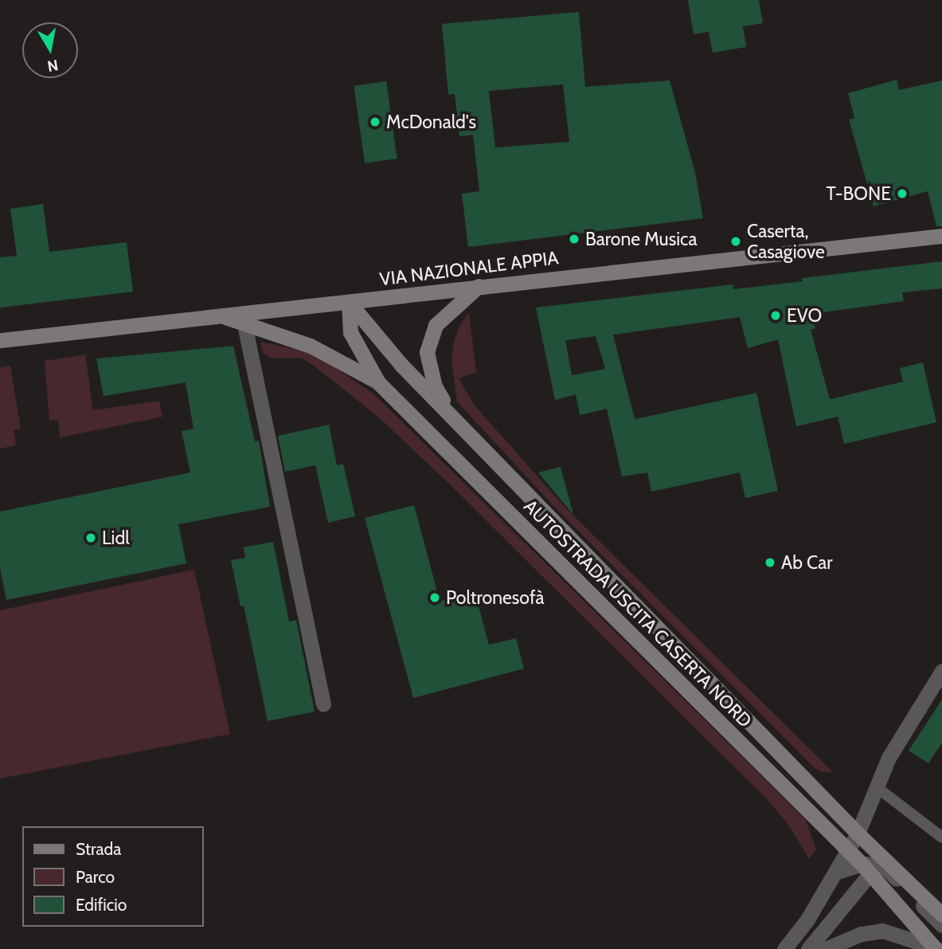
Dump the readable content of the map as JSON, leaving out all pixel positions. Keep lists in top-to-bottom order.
{
  "streets": {
    "main road": ["VIA NAZIONALE APPIA", "AUTOSTRADA USCITA CASERTA NORD"]
  },
  "crossings": [
    ["VIA NAZIONALE APPIA", "AUTOSTRADA USCITA CASERTA NORD"]
  ],
  "places": [
    "McDonald's",
    "T-BONE",
    "Barone Musica",
    "Caserta, Casagiove",
    "EVO",
    "Lidl",
    "Ab Car",
    "Poltronesofà"
  ],
  "legend": ["Strada", "Parco", "Edificio"],
  "north": "bottom"
}
